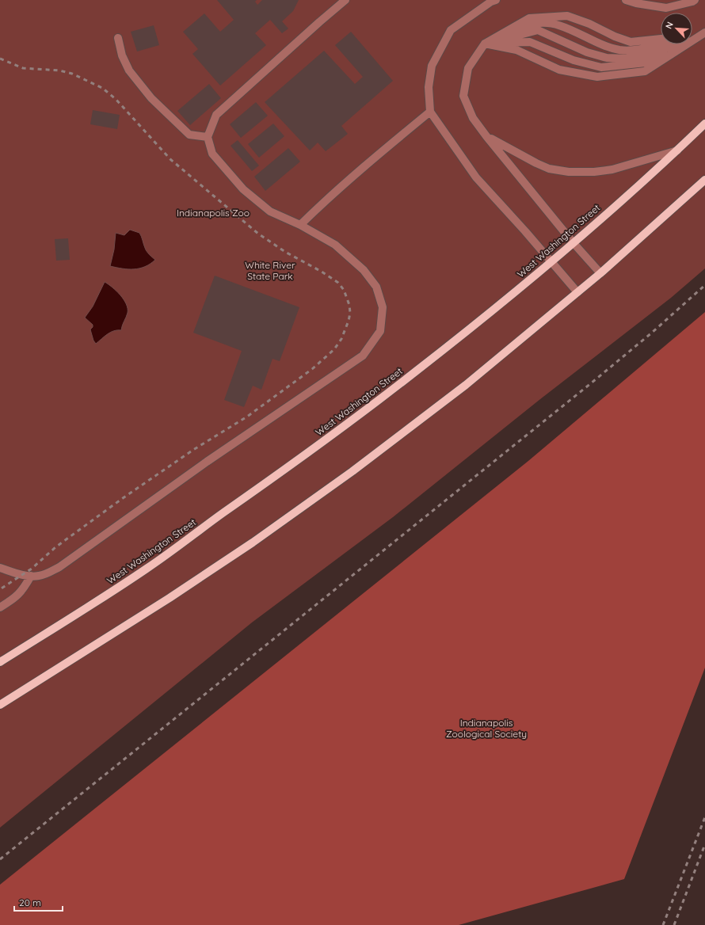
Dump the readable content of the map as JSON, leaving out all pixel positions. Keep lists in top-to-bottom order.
{
  "streets": {
    "main road": ["West Washington Street"]
  },
  "parks": ["Indianapolis Zoo", "White River State Park", "Indianapolis Zoological Society"],
  "scale_bar": "20 m",
  "north": "top left"
}
